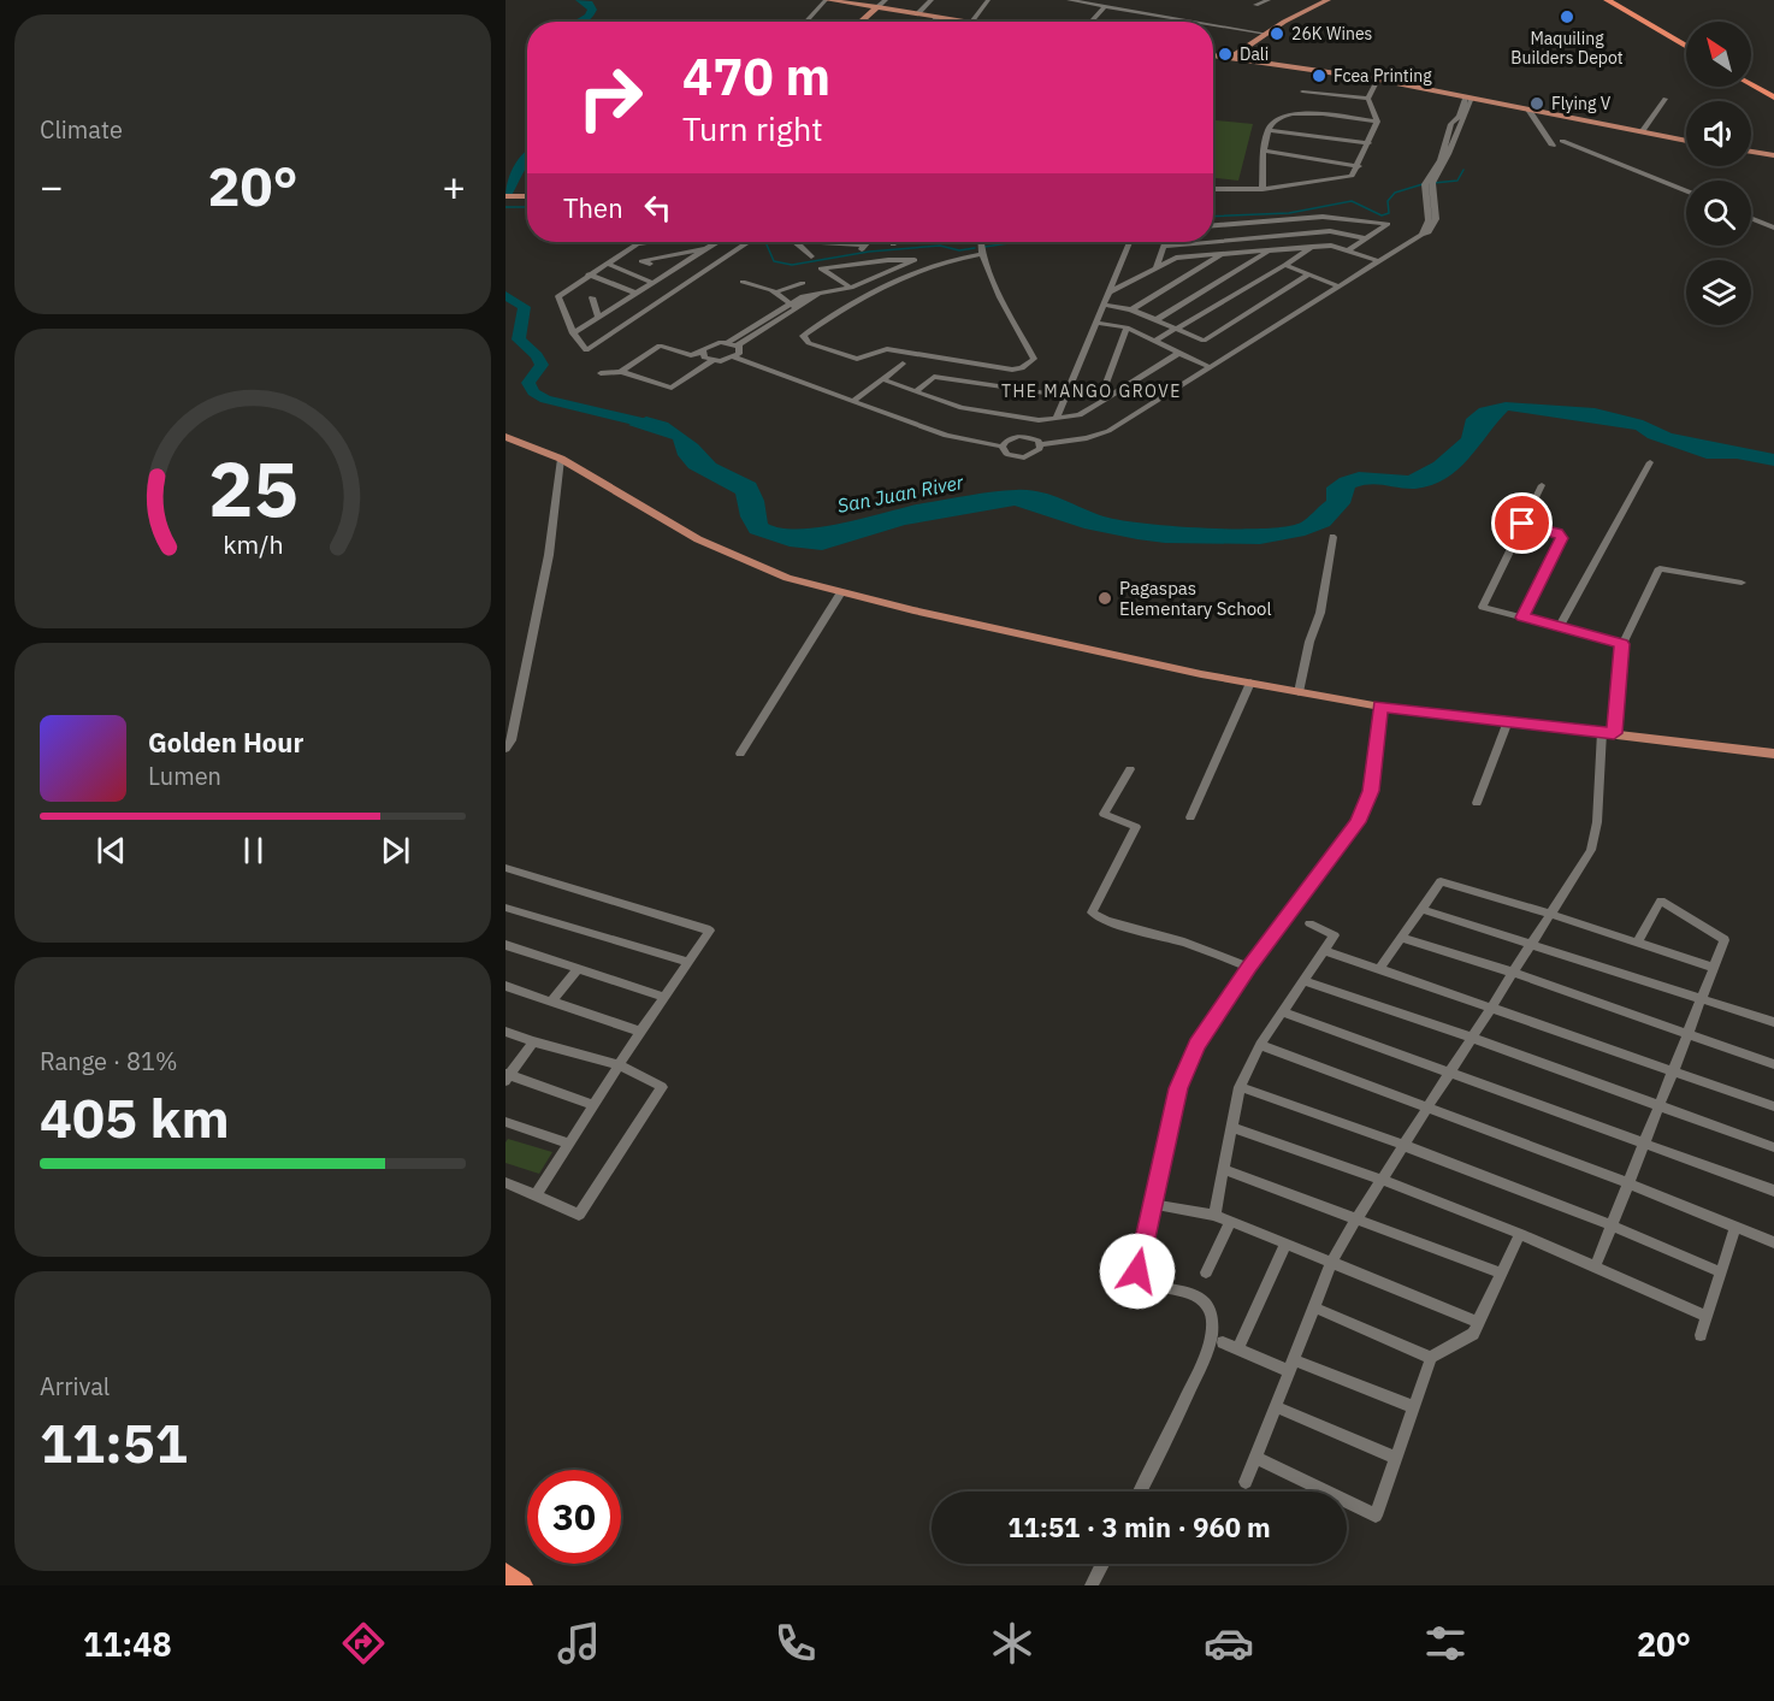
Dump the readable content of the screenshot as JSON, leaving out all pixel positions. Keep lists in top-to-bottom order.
{
  "districts": ["THE MANGO GROVE"],
  "water": ["San Juan River"],
  "places": [
    "Maquiling Builders Depot",
    "26K Wines",
    "Dali",
    "Fcea Printing",
    "Flying V",
    "Pagaspas Elementary School"
  ],
  "north": "top left",
  "page": {
    "tile": [
      "Climate",
      ["Range · 81%", "405 km"],
      ["Arrival", "11:51"]
    ],
    "turn": ["470 m", "Turn right"],
    "heat": ["−", "20°", "+"],
    "then": "Then",
    "song": ["Golden Hour", "Lumen"],
    "limit": "30",
    "trip": "11:51 · 3 min · 960 m",
    "tabs": ["11:48", "20°"],
    "gauge": ["25", "km/h"]
  }
}
